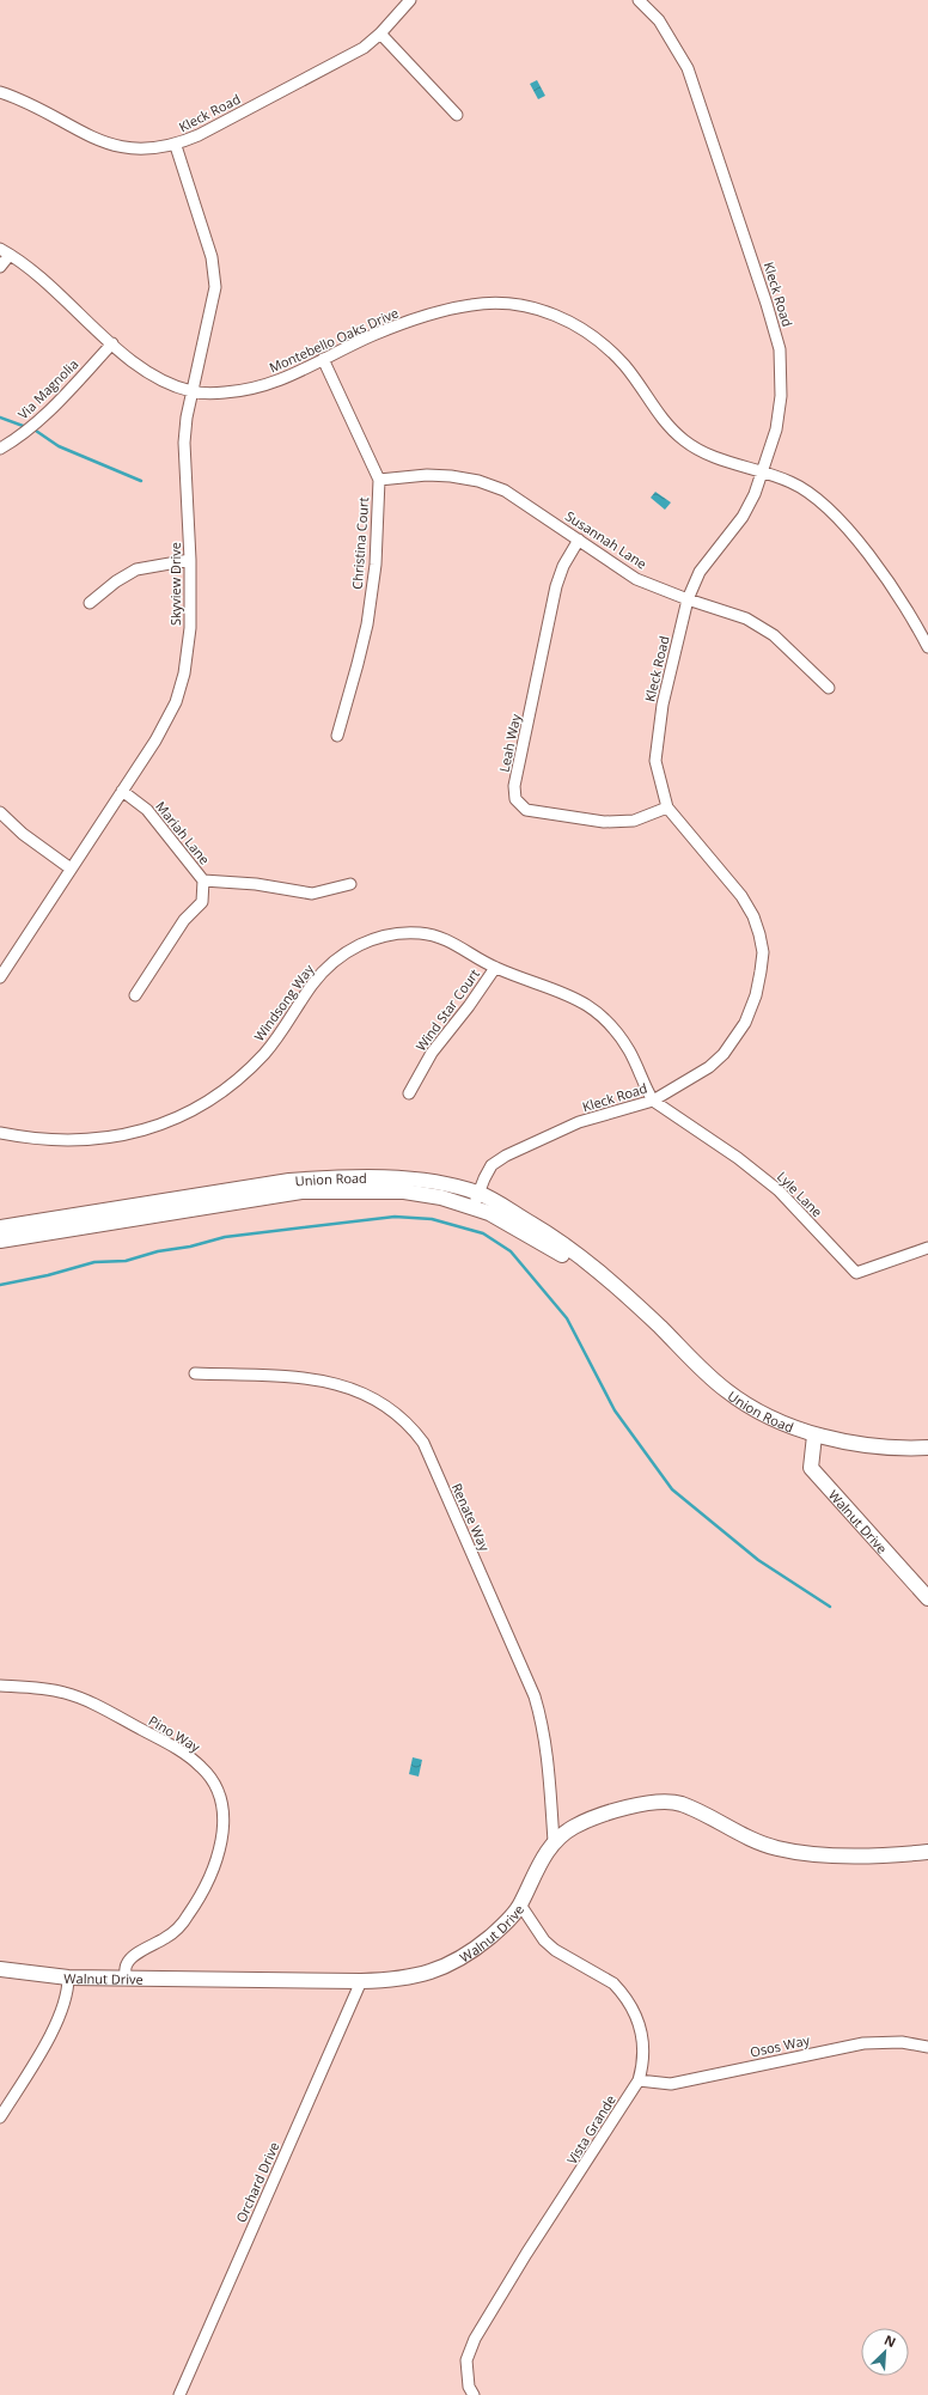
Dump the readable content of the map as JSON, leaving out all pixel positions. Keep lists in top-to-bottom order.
{
  "streets": {
    "main road": ["Union Road", "Walnut Drive"],
    "street": [
      "Kleck Road",
      "Montebello Oaks Drive",
      "Via Magnolia",
      "Susannah Lane",
      "Christina Court",
      "Skyview Drive",
      "Leah Way",
      "Mariah Lane",
      "Windsong Way",
      "Wind Star Court",
      "Lyle Lane",
      "Renate Way",
      "Pino Way",
      "Osos Way",
      "Vista Grande",
      "Orchard Drive"
    ]
  },
  "crossings": [
    ["Kleck Road", "Montebello Oaks Drive"],
    ["Kleck Road", "Susannah Lane"],
    ["Kleck Road", "Skyview Drive"],
    ["Kleck Road", "Leah Way"],
    ["Kleck Road", "Windsong Way"],
    ["Kleck Road", "Union Road"],
    ["Kleck Road", "Lyle Lane"],
    ["Montebello Oaks Drive", "Via Magnolia"],
    ["Montebello Oaks Drive", "Christina Court"],
    ["Montebello Oaks Drive", "Skyview Drive"],
    ["Susannah Lane", "Christina Court"],
    ["Susannah Lane", "Leah Way"],
    ["Skyview Drive", "Mariah Lane"],
    ["Windsong Way", "Wind Star Court"],
    ["Windsong Way", "Lyle Lane"],
    ["Union Road", "Walnut Drive"],
    ["Renate Way", "Walnut Drive"],
    ["Walnut Drive", "Pino Way"],
    ["Walnut Drive", "Vista Grande"],
    ["Walnut Drive", "Orchard Drive"],
    ["Osos Way", "Vista Grande"]
  ],
  "north": "top right"
}
